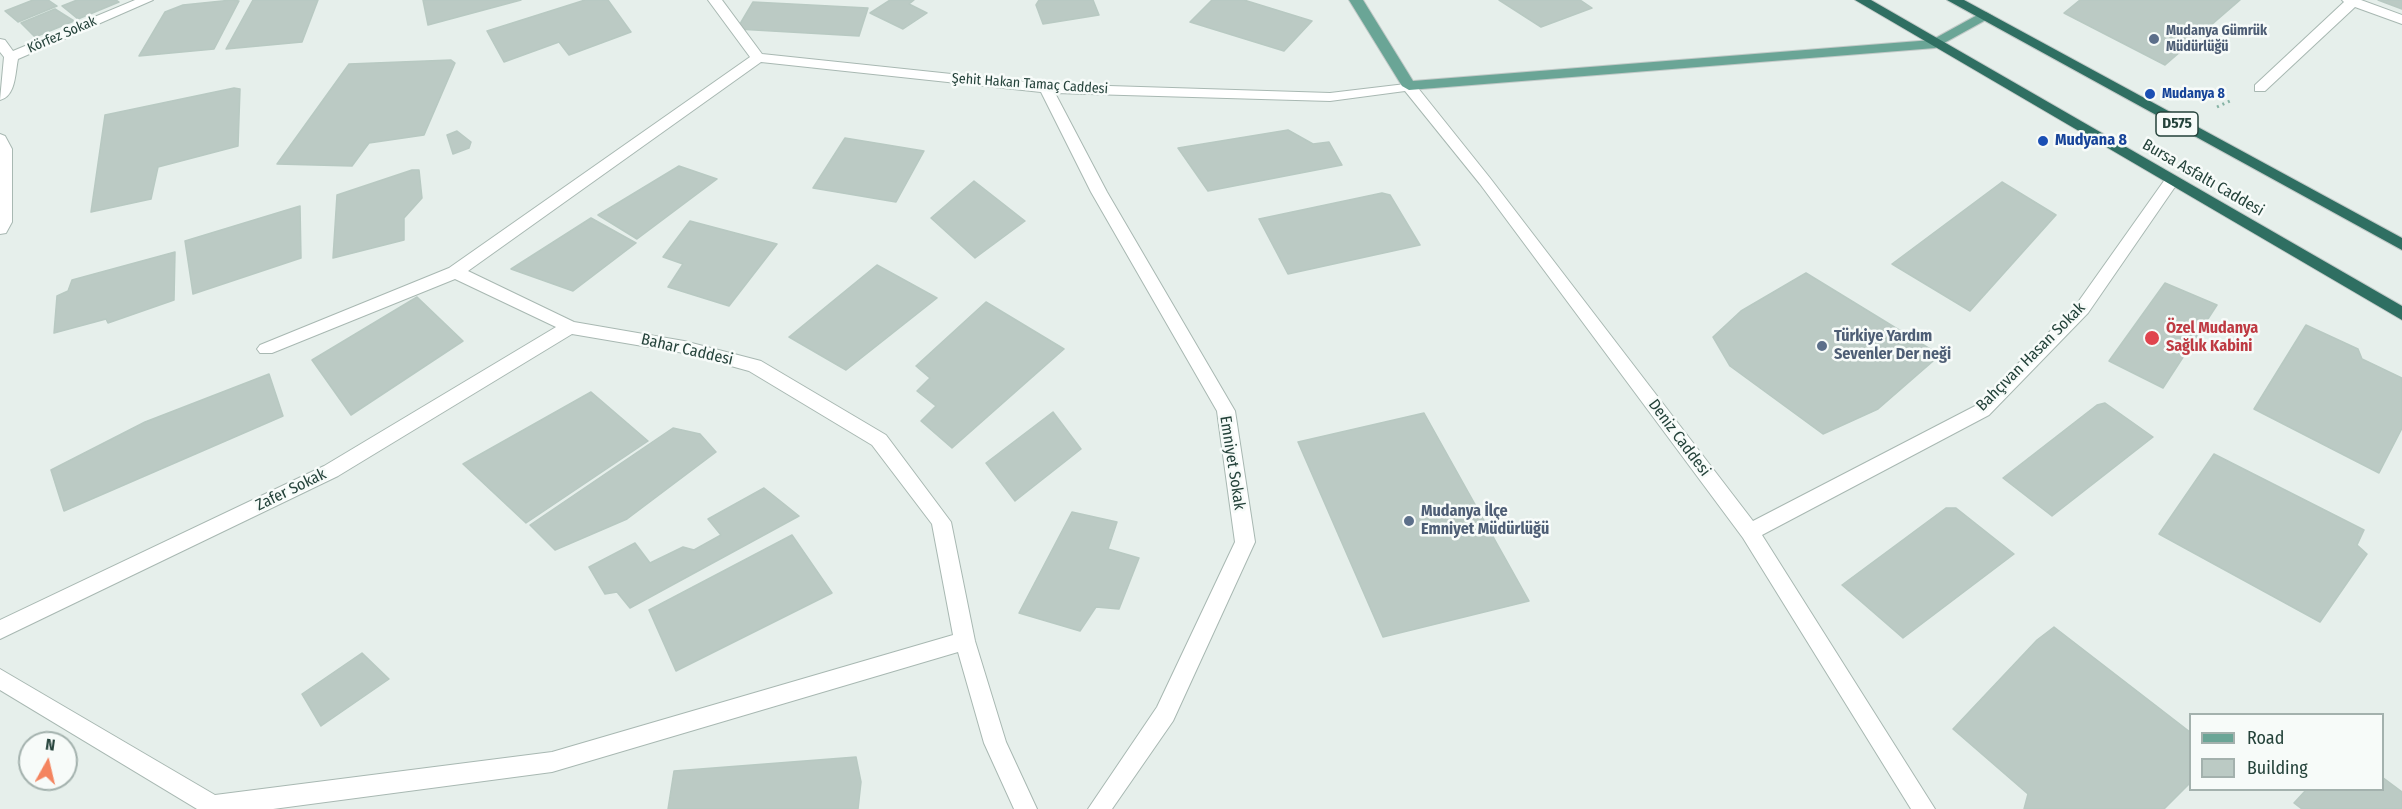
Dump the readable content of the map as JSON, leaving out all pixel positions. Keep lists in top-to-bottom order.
{
  "streets": {
    "highway": ["D575", "Bursa Asfaltı Caddesi"],
    "main road": ["Deniz Caddesi"],
    "street": [
      "Körfez Sokak",
      "Şehit Hakan Tamaç Caddesi",
      "Bahar Caddesi",
      "Bahçıvan Hasan Sokak",
      "Emniyet Sokak",
      "Zafer Sokak"
    ]
  },
  "crossings": [
    ["Şehit Hakan Tamaç Caddesi", "Deniz Caddesi"],
    ["Şehit Hakan Tamaç Caddesi", "Emniyet Sokak"],
    ["Bursa Asfaltı Caddesi", "Bahçıvan Hasan Sokak"],
    ["Bahar Caddesi", "Zafer Sokak"],
    ["Bahçıvan Hasan Sokak", "Deniz Caddesi"]
  ],
  "places": [
    "Mudanya Gümrük Müdürlüğü",
    "Mudanya 8",
    "Mudyana 8",
    "Özel Mudanya Sağlık Kabini",
    "Türkiye Yardım Sevenler Der neği",
    "Mudanya İlçe Emniyet Müdürlüğü"
  ],
  "legend": ["Road", "Building"],
  "north": "top"
}
